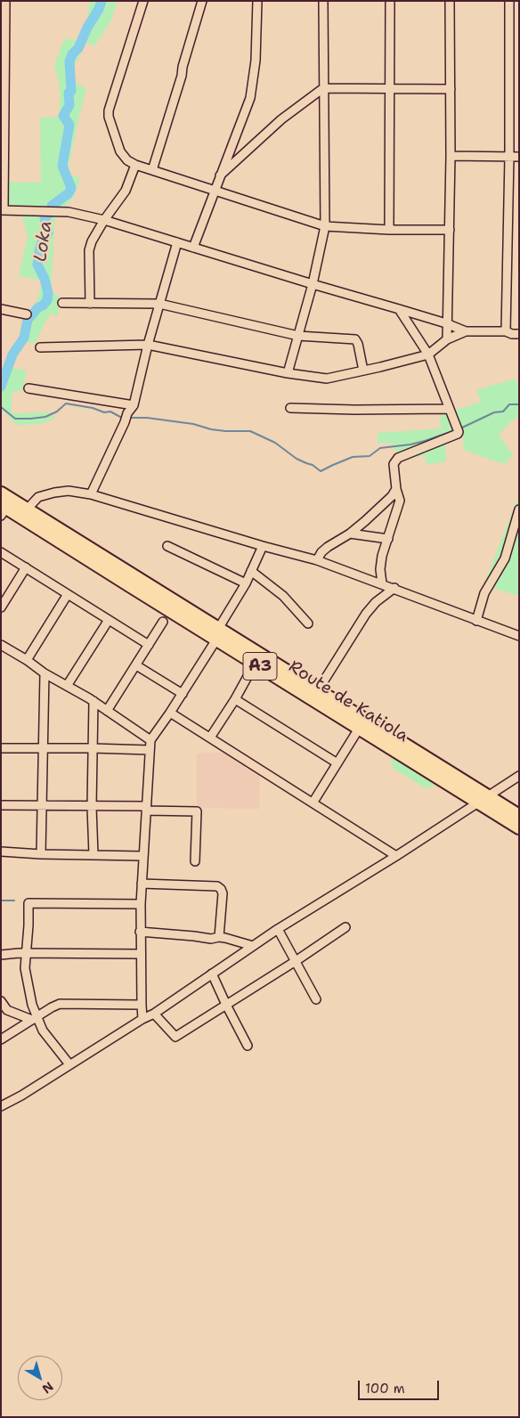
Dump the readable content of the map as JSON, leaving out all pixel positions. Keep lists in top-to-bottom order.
{
  "streets": {
    "highway": ["A3", "Route de Katiola"]
  },
  "water": ["Loka"],
  "scale_bar": "100 m",
  "north": "bottom right"
}
